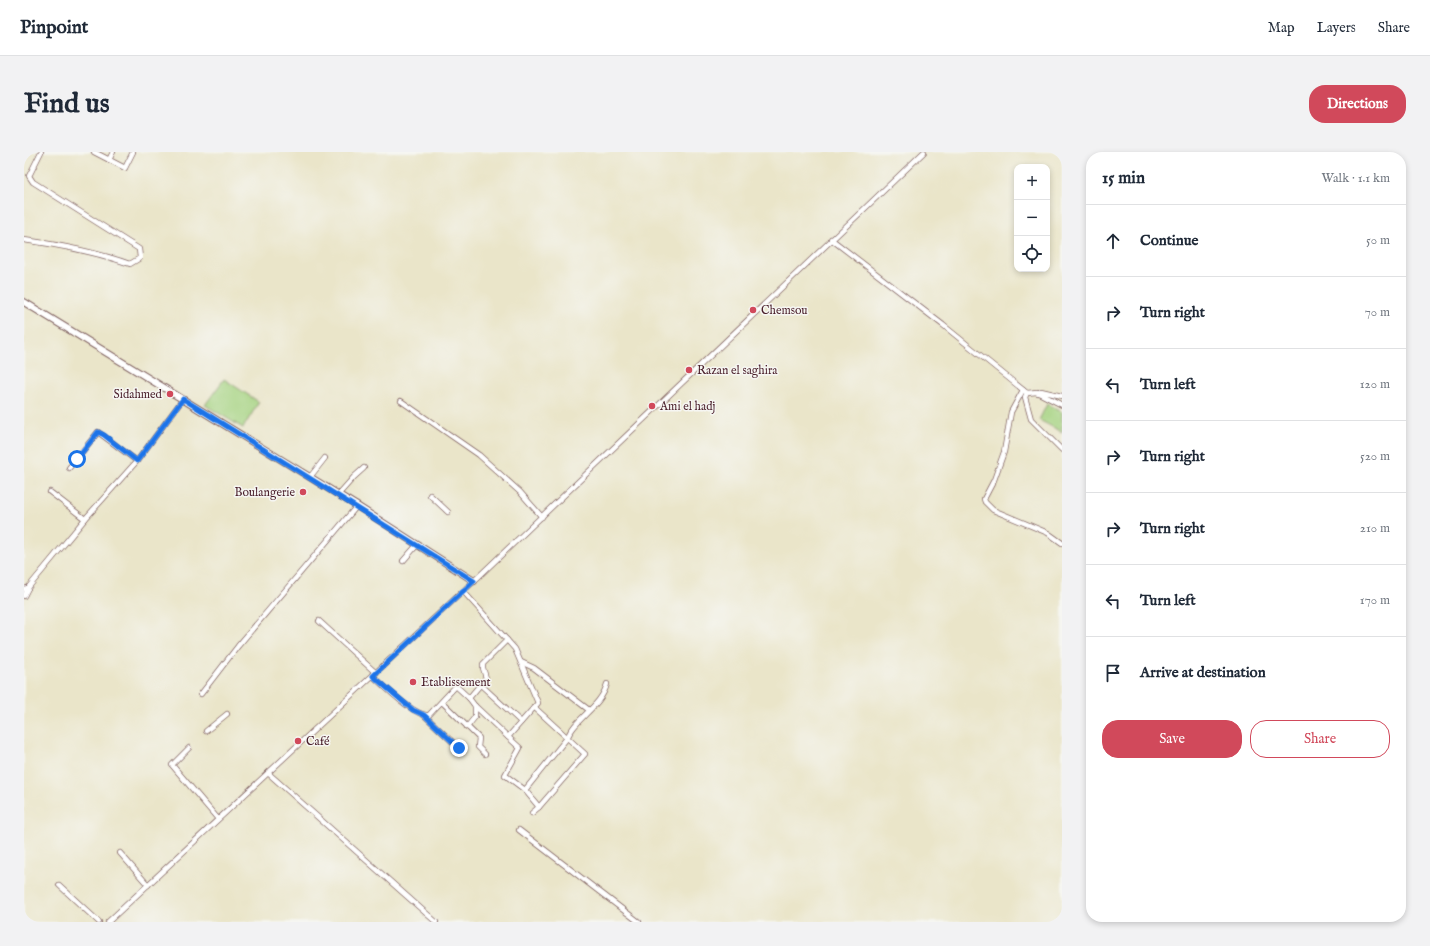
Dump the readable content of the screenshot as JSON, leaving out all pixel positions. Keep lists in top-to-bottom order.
{
  "places": [
    "Chemsou",
    "Razan el saghira",
    "Sidahmed",
    "Ami el hadj",
    "Boulangerie",
    "Etablissement",
    "Café"
  ],
  "page": {
    "header": "Pinpoint",
    "nav": ["Map", "Layers", "Share"],
    "buttons": [
      "Directions",
      ["Save", "Share"]
    ],
    "title": "Find us",
    "heading": ["15 min", "Walk · 1.1 km"],
    "map_buttons": ["+", "−"],
    "list": [
      ["Continue", "50 m"],
      ["Turn right", "70 m"],
      ["Turn left", "120 m"],
      ["Turn right", "520 m"],
      ["Turn right", "210 m"],
      ["Turn left", "170 m"],
      "Arrive at destination"
    ]
  }
}
